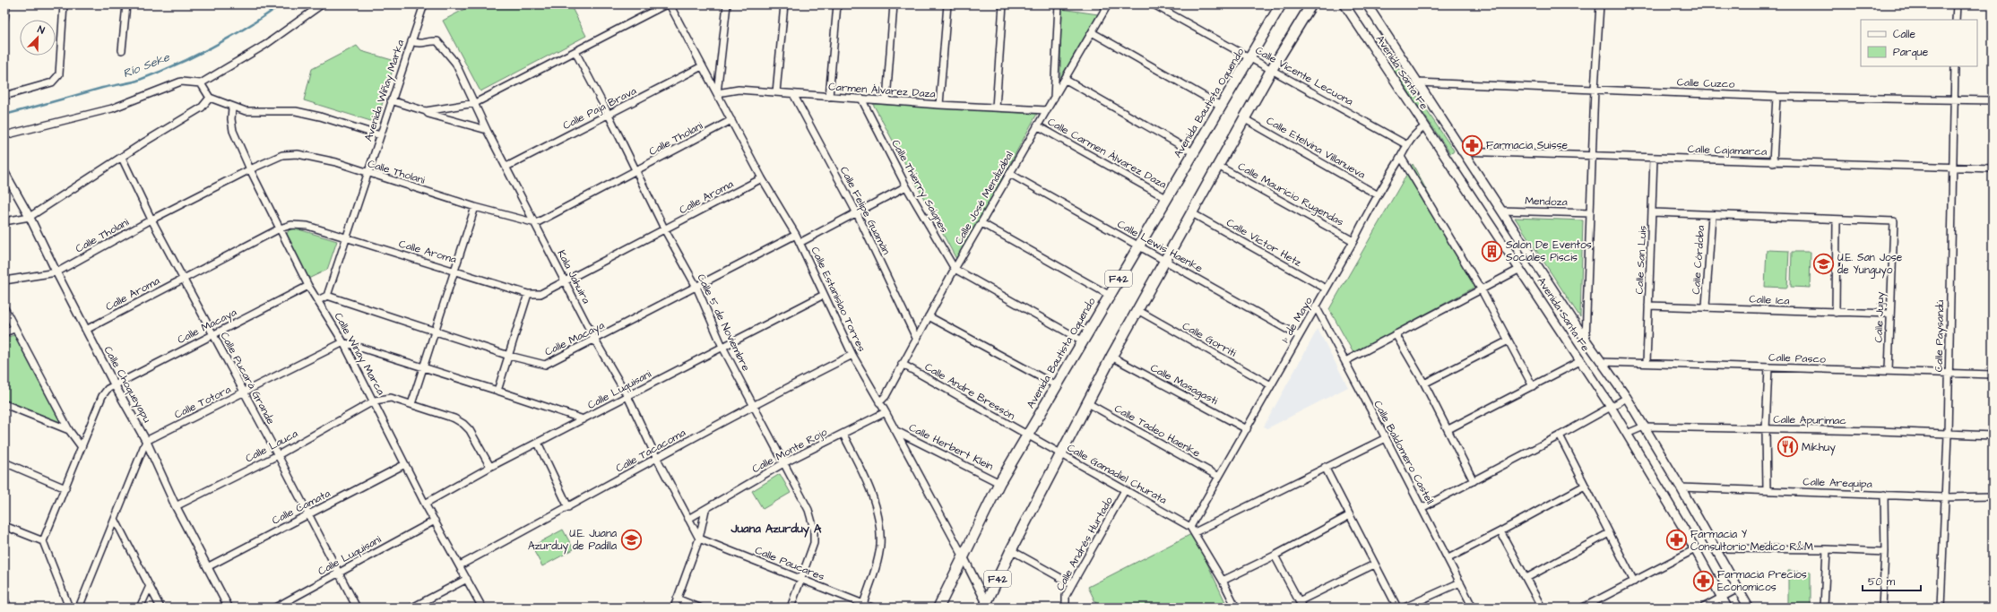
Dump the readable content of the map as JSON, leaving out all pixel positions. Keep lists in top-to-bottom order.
{
  "streets": {
    "main road": ["Avenida Santa Fe", "Avenida Bautista Oquendo", "F42"],
    "street": [
      "Calle Vicente Lecuona",
      "Calle Cuzco",
      "Avenida Wiñay Marka",
      "Carmen Álvarez Daza",
      "Calle Paja Brava",
      "Calle Tholani",
      "Calle Etelvina Villanueva",
      "Calle Cajamarca",
      "Calle Carmen Álvarez Daza",
      "Calle Thierry Saignes",
      "Calle Mauricio Rugendas",
      "Calle Aroma",
      "Calle José Mendizábal",
      "Mendoza",
      "Calle Felipe Guamán",
      "Calle Víctor Hetz",
      "Calle Lewis Haenke",
      "Calle San Luis",
      "Calle Córdoba",
      "Kala Jahuira",
      "Calle Estanislao Torres",
      "Calle Ica",
      "Calle Jujuy",
      "1º de Mayo",
      "Calle 5 de Noviembre",
      "Calle Macaya",
      "Calle Paysandú",
      "Calle Gorriti",
      "Calle Winay Marca",
      "Calle Pasco",
      "Calle Pucará Grande",
      "Calle Choqueyapu",
      "Calle Masagasti",
      "Calle Luquisani",
      "Calle Andre Bressón",
      "Calle Totora",
      "Calle Apurimac",
      "Calle Tadeo Haenke",
      "Calle Lauca",
      "Calle Herbert Klein",
      "Calle Tacacoma",
      "Calle Monte Rojo",
      "Calle Baldomero Castell",
      "Calle Gamadiel Churata",
      "Calle Arequipa",
      "Calle Camata",
      "Calle Andrés Hurtado",
      "Calle Paucares"
    ]
  },
  "crossings": [
    ["Avenida Santa Fe", "Calle Cuzco"],
    ["Avenida Santa Fe", "Calle Cajamarca"],
    ["Avenida Santa Fe", "Mendoza"],
    ["Avenida Santa Fe", "1º de Mayo"],
    ["Avenida Santa Fe", "Calle Pasco"],
    ["Avenida Santa Fe", "Calle Apurimac"],
    ["Avenida Santa Fe", "Calle Arequipa"],
    ["Calle Vicente Lecuona", "Avenida Bautista Oquendo"],
    ["Calle Vicente Lecuona", "F42"],
    ["Calle Vicente Lecuona", "1º de Mayo"],
    ["Calle Cuzco", "Calle Paysandú"],
    ["Avenida Wiñay Marka", "Calle Tholani"],
    ["Avenida Wiñay Marka", "Calle Aroma"],
    ["Avenida Wiñay Marka", "Kala Jahuira"],
    ["Avenida Wiñay Marka", "Calle Macaya"],
    ["Carmen Álvarez Daza", "Calle Thierry Saignes"],
    ["Carmen Álvarez Daza", "Calle José Mendizábal"],
    ["Carmen Álvarez Daza", "Calle Felipe Guamán"],
    ["Carmen Álvarez Daza", "Calle Estanislao Torres"],
    ["Avenida Bautista Oquendo", "Calle Carmen Álvarez Daza"],
    ["Avenida Bautista Oquendo", "Calle Lewis Haenke"],
    ["Avenida Bautista Oquendo", "Calle Estanislao Torres"],
    ["Avenida Bautista Oquendo", "Calle Andre Bressón"],
    ["Avenida Bautista Oquendo", "Calle Herbert Klein"],
    ["Avenida Bautista Oquendo", "Calle Gamadiel Churata"],
    ["Calle Paja Brava", "Kala Jahuira"],
    ["Calle Paja Brava", "Calle Estanislao Torres"],
    ["Calle Paja Brava", "Calle 5 de Noviembre"],
    ["Calle Tholani", "Kala Jahuira"],
    ["Calle Tholani", "Calle Estanislao Torres"],
    ["Calle Tholani", "Calle 5 de Noviembre"],
    ["Calle Tholani", "Calle Winay Marca"],
    ["Calle Tholani", "Calle Pucará Grande"],
    ["Calle Tholani", "Calle Choqueyapu"],
    ["Calle Etelvina Villanueva", "F42"],
    ["Calle Etelvina Villanueva", "1º de Mayo"],
    ["Calle Cajamarca", "Calle San Luis"],
    ["Calle Cajamarca", "Calle Paysandú"],
    ["Calle Carmen Álvarez Daza", "Calle José Mendizábal"],
    ["Calle Thierry Saignes", "Calle José Mendizábal"],
    ["Calle Mauricio Rugendas", "F42"],
    ["Calle Mauricio Rugendas", "1º de Mayo"],
    ["Calle Aroma", "Kala Jahuira"],
    ["Calle Aroma", "Calle Estanislao Torres"],
    ["Calle Aroma", "Calle 5 de Noviembre"],
    ["Calle Aroma", "Calle Winay Marca"],
    ["Calle Aroma", "Calle Pucará Grande"],
    ["Calle Aroma", "Calle Choqueyapu"],
    ["Calle José Mendizábal", "Calle Felipe Guamán"],
    ["Calle José Mendizábal", "Calle Lewis Haenke"],
    ["Calle José Mendizábal", "Calle Estanislao Torres"],
    ["Calle José Mendizábal", "Calle Andre Bressón"],
    ["Calle Víctor Hetz", "F42"],
    ["Calle Víctor Hetz", "1º de Mayo"],
    ["Calle Lewis Haenke", "F42"],
    ["Calle Lewis Haenke", "1º de Mayo"],
    ["Calle San Luis", "Calle Ica"],
    ["Calle San Luis", "Calle Pasco"],
    ["Calle Córdoba", "Calle Ica"],
    ["Kala Jahuira", "Calle Macaya"],
    ["Kala Jahuira", "Calle Luquisani"],
    ["Kala Jahuira", "Calle Tacacoma"],
    ["Kala Jahuira", "Calle Monte Rojo"],
    ["Kala Jahuira", "Calle Paucares"],
    ["F42", "Calle Estanislao Torres"],
    ["F42", "Calle Gorriti"],
    ["F42", "Calle Masagasti"],
    ["F42", "Calle Tadeo Haenke"],
    ["F42", "Calle Gamadiel Churata"],
    ["Calle Estanislao Torres", "Calle Macaya"],
    ["Calle Estanislao Torres", "Calle Luquisani"],
    ["Calle Estanislao Torres", "Calle Herbert Klein"],
    ["Calle Estanislao Torres", "Calle Tacacoma"],
    ["Calle Estanislao Torres", "Calle Monte Rojo"],
    ["Calle Ica", "Calle Jujuy"],
    ["Calle Jujuy", "Calle Pasco"],
    ["1º de Mayo", "Calle Gorriti"],
    ["1º de Mayo", "Calle Masagasti"],
    ["1º de Mayo", "Calle Tadeo Haenke"],
    ["1º de Mayo", "Calle Baldomero Castell"],
    ["1º de Mayo", "Calle Gamadiel Churata"],
    ["Calle 5 de Noviembre", "Calle Macaya"],
    ["Calle 5 de Noviembre", "Calle Luquisani"],
    ["Calle 5 de Noviembre", "Calle Tacacoma"],
    ["Calle 5 de Noviembre", "Calle Monte Rojo"],
    ["Calle 5 de Noviembre", "Calle Paucares"],
    ["Calle Macaya", "Calle Winay Marca"],
    ["Calle Macaya", "Calle Pucará Grande"],
    ["Calle Macaya", "Calle Choqueyapu"],
    ["Calle Paysandú", "Calle Pasco"],
    ["Calle Paysandú", "Calle Apurimac"],
    ["Calle Paysandú", "Calle Arequipa"],
    ["Calle Winay Marca", "Calle Luquisani"],
    ["Calle Winay Marca", "Calle Totora"],
    ["Calle Winay Marca", "Calle Lauca"],
    ["Calle Winay Marca", "Calle Tacacoma"],
    ["Calle Winay Marca", "Calle Camata"],
    ["Calle Pucará Grande", "Calle Luquisani"],
    ["Calle Pucará Grande", "Calle Totora"],
    ["Calle Pucará Grande", "Calle Lauca"],
    ["Calle Pucará Grande", "Calle Camata"],
    ["Calle Choqueyapu", "Calle Totora"],
    ["Calle Choqueyapu", "Calle Lauca"],
    ["Calle Choqueyapu", "Calle Camata"],
    ["Calle Andre Bressón", "Calle Gamadiel Churata"],
    ["Calle Gamadiel Churata", "Calle Andrés Hurtado"]
  ],
  "districts": ["Juana Azurduy A"],
  "water": ["Río Seke"],
  "places": {
    "pharmacy": ["Farmacia Suisse", "Farmacia Y Consultorio Medico R&M", "Farmacia Precios Economicos"],
    "building": ["Salon De Eventos Sociales Piscis"],
    "school or university": ["U.E. San Jose de Yunguyo", "U.E. Juana Azurduy de Padilla"],
    "restaurant": ["Mikhuy"]
  },
  "legend": ["Calle", "Parque"],
  "scale_bar": "50 m",
  "north": "top right"
}
